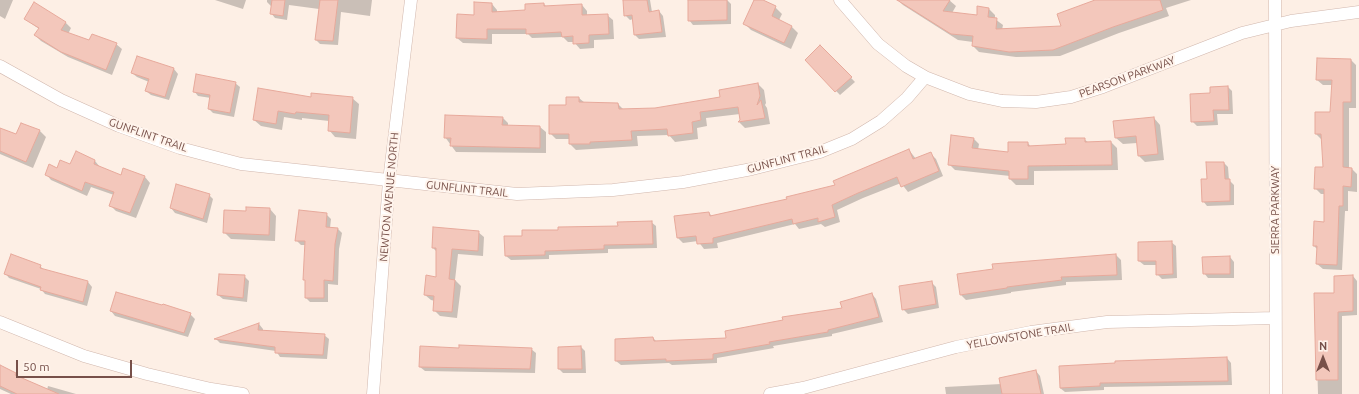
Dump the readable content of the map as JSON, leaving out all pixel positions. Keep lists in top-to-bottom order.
{
  "streets": {
    "street": [
      "PEARSON PARKWAY",
      "GUNFLINT TRAIL",
      "NEWTON AVENUE NORTH",
      "SIERRA PARKWAY",
      "YELLOWSTONE TRAIL"
    ]
  },
  "crossings": [
    ["PEARSON PARKWAY", "GUNFLINT TRAIL"],
    ["PEARSON PARKWAY", "SIERRA PARKWAY"],
    ["GUNFLINT TRAIL", "NEWTON AVENUE NORTH"],
    ["SIERRA PARKWAY", "YELLOWSTONE TRAIL"]
  ],
  "scale_bar": "50 m",
  "north": "top"
}
